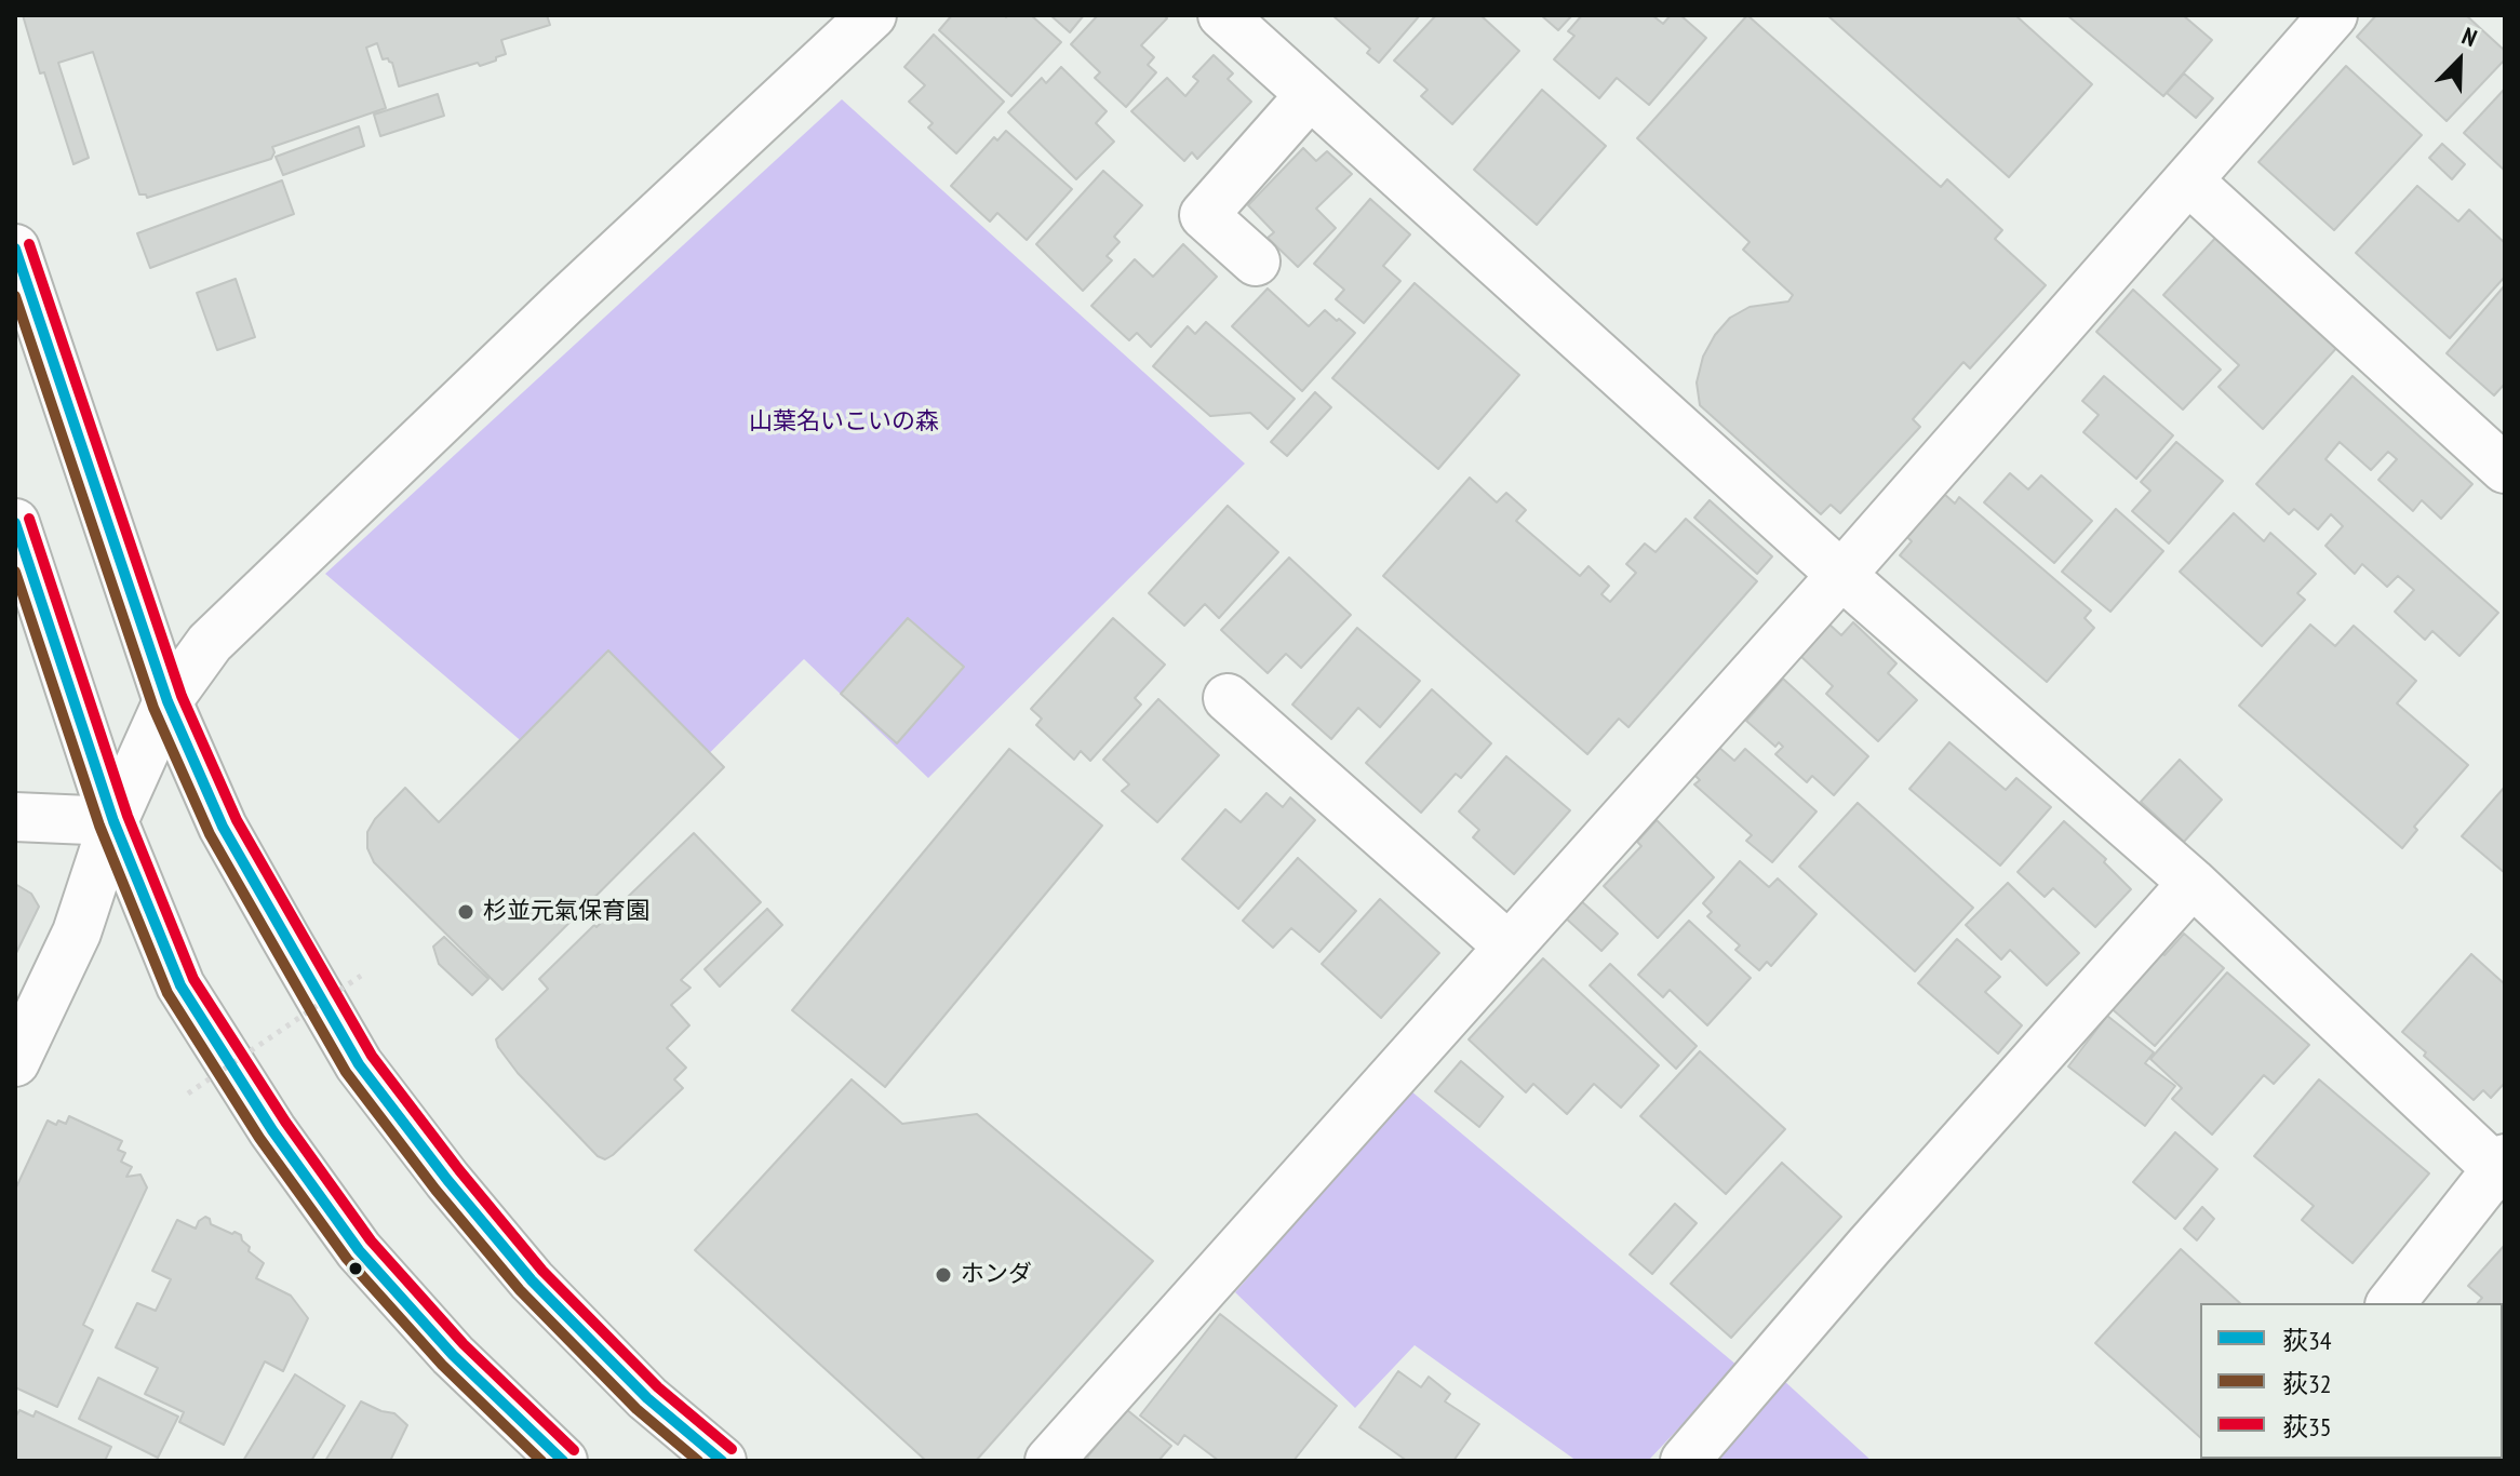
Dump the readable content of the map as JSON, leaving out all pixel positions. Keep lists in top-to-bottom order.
{
  "parks": ["山葉名いこいの森"],
  "places": ["杉並元氣保育園", "ホンダ"],
  "lines": ["transit line 荻35", "transit line 荻34", "transit line 荻32"],
  "legend": ["荻34", "荻32", "荻35"],
  "north": "top right"
}
